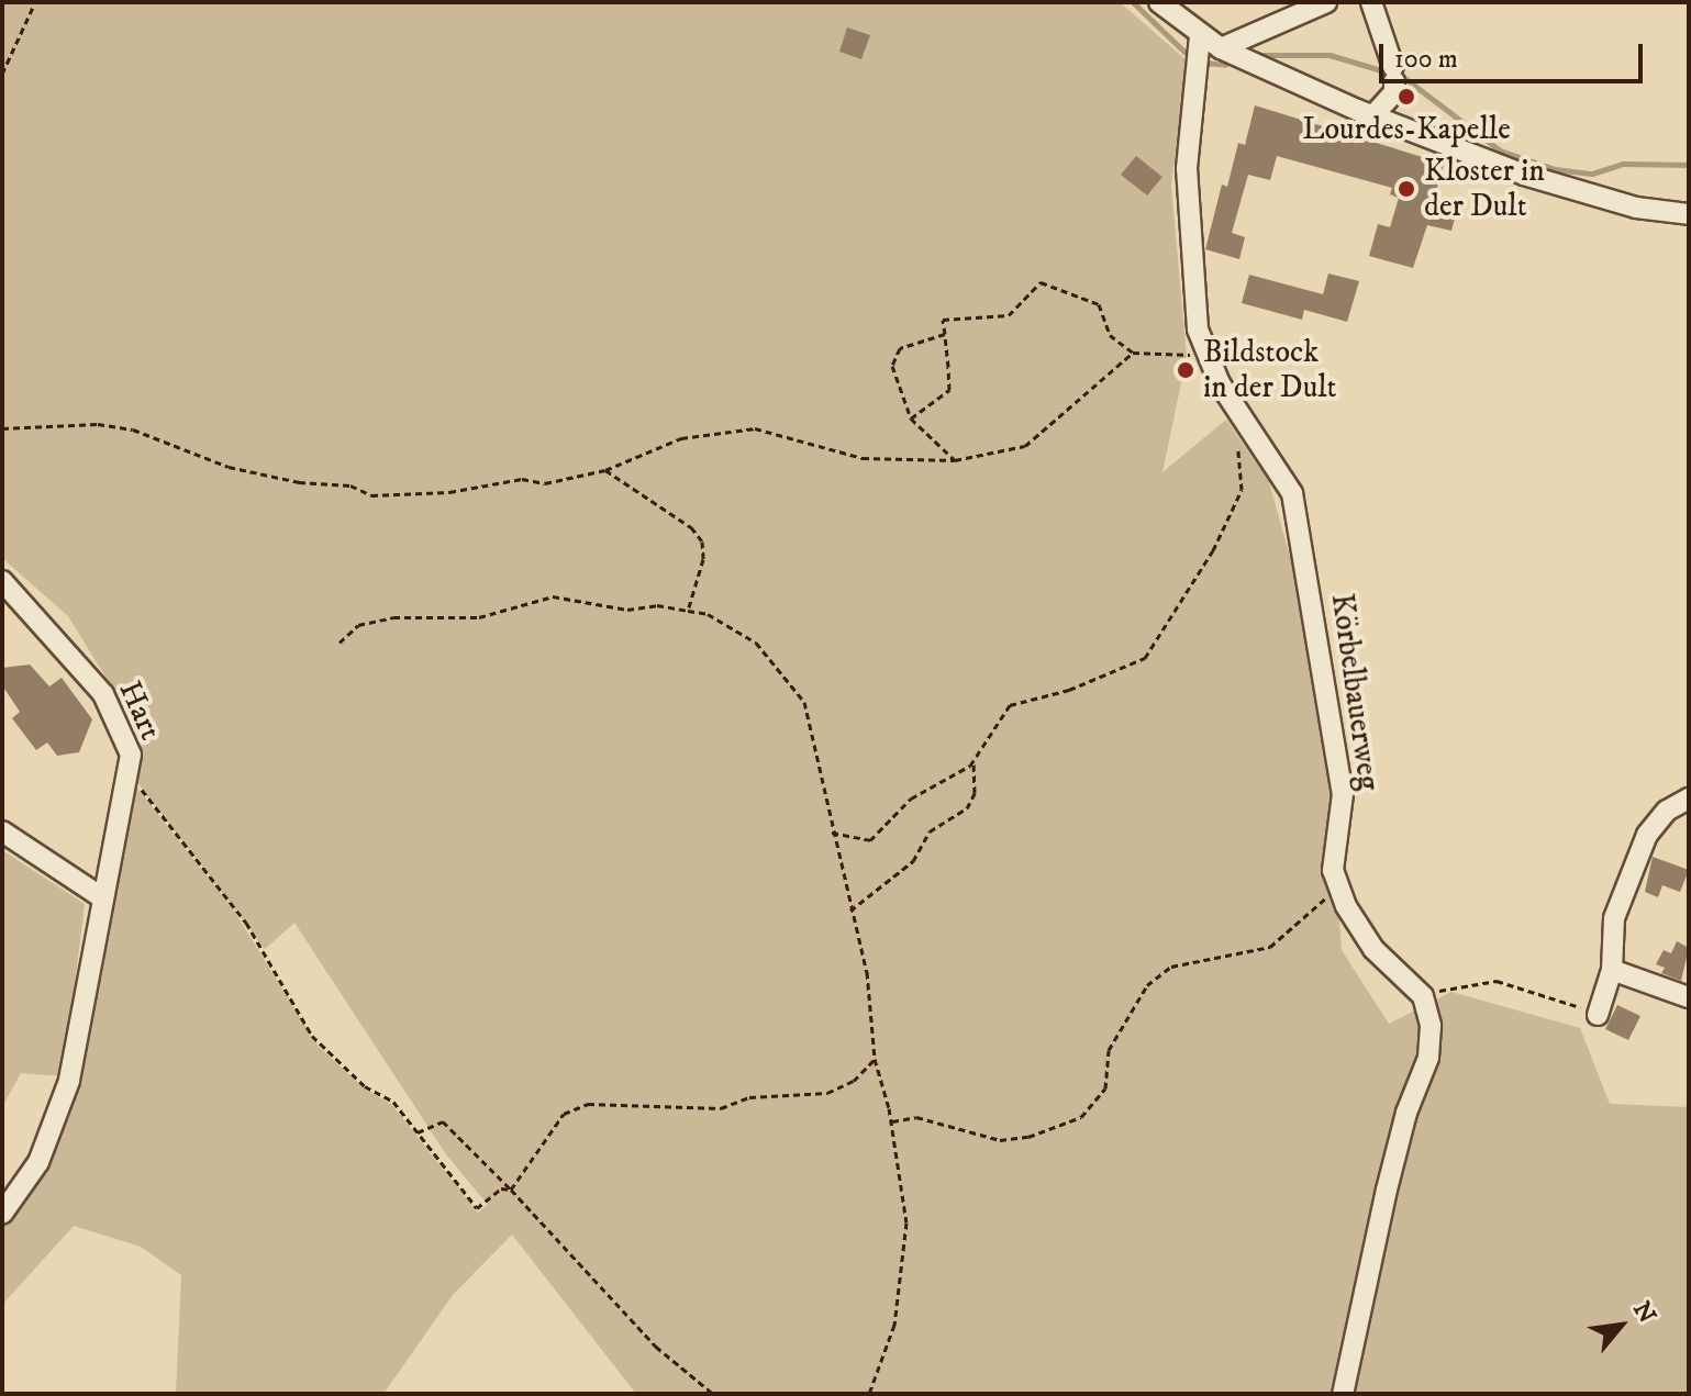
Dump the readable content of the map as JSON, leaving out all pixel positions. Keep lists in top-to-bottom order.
{
  "streets": {
    "street": ["Körbelbauerweg", "Hart"]
  },
  "places": ["Lourdes-Kapelle", "Kloster in der Dult", "Bildstock in der Dult"],
  "scale_bar": "100 m",
  "north": "top right"
}
